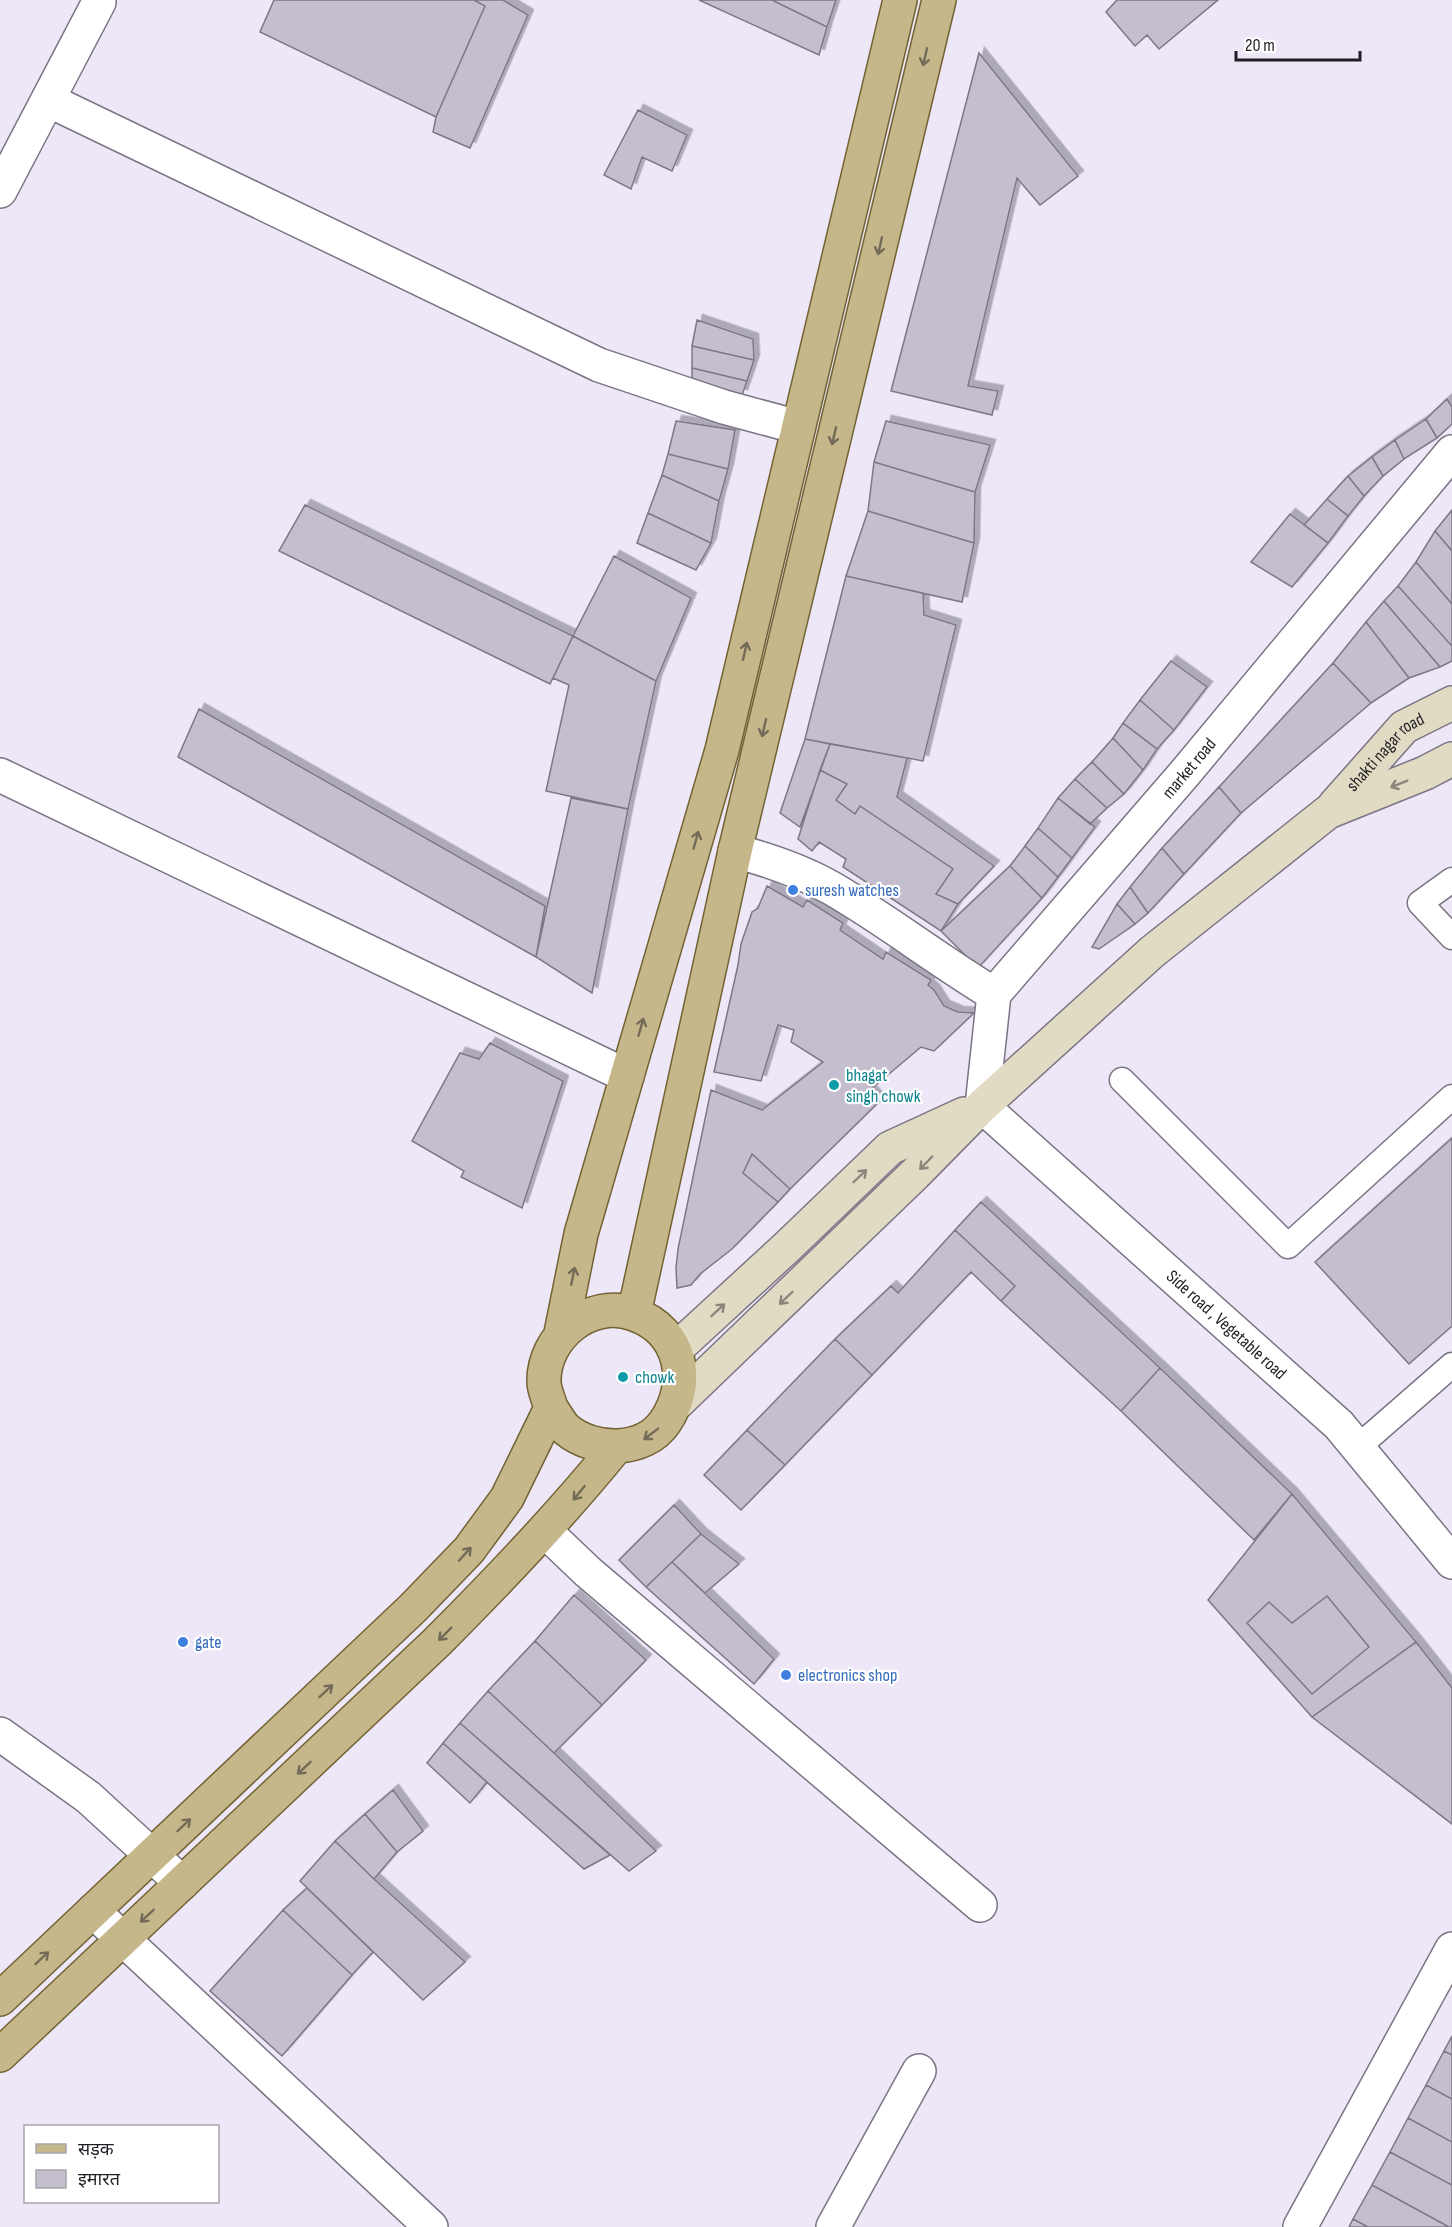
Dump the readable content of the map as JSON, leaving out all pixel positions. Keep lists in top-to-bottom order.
{
  "streets": {
    "main road": ["shakti nagar road"],
    "street": ["market road", "Side road , Vegetable road"]
  },
  "places": [
    "suresh watches",
    "bhagat singh chowk",
    "chowk",
    "gate",
    "electronics shop"
  ],
  "legend": ["सड़क", "इमारत"],
  "scale_bar": "20 m"
}
